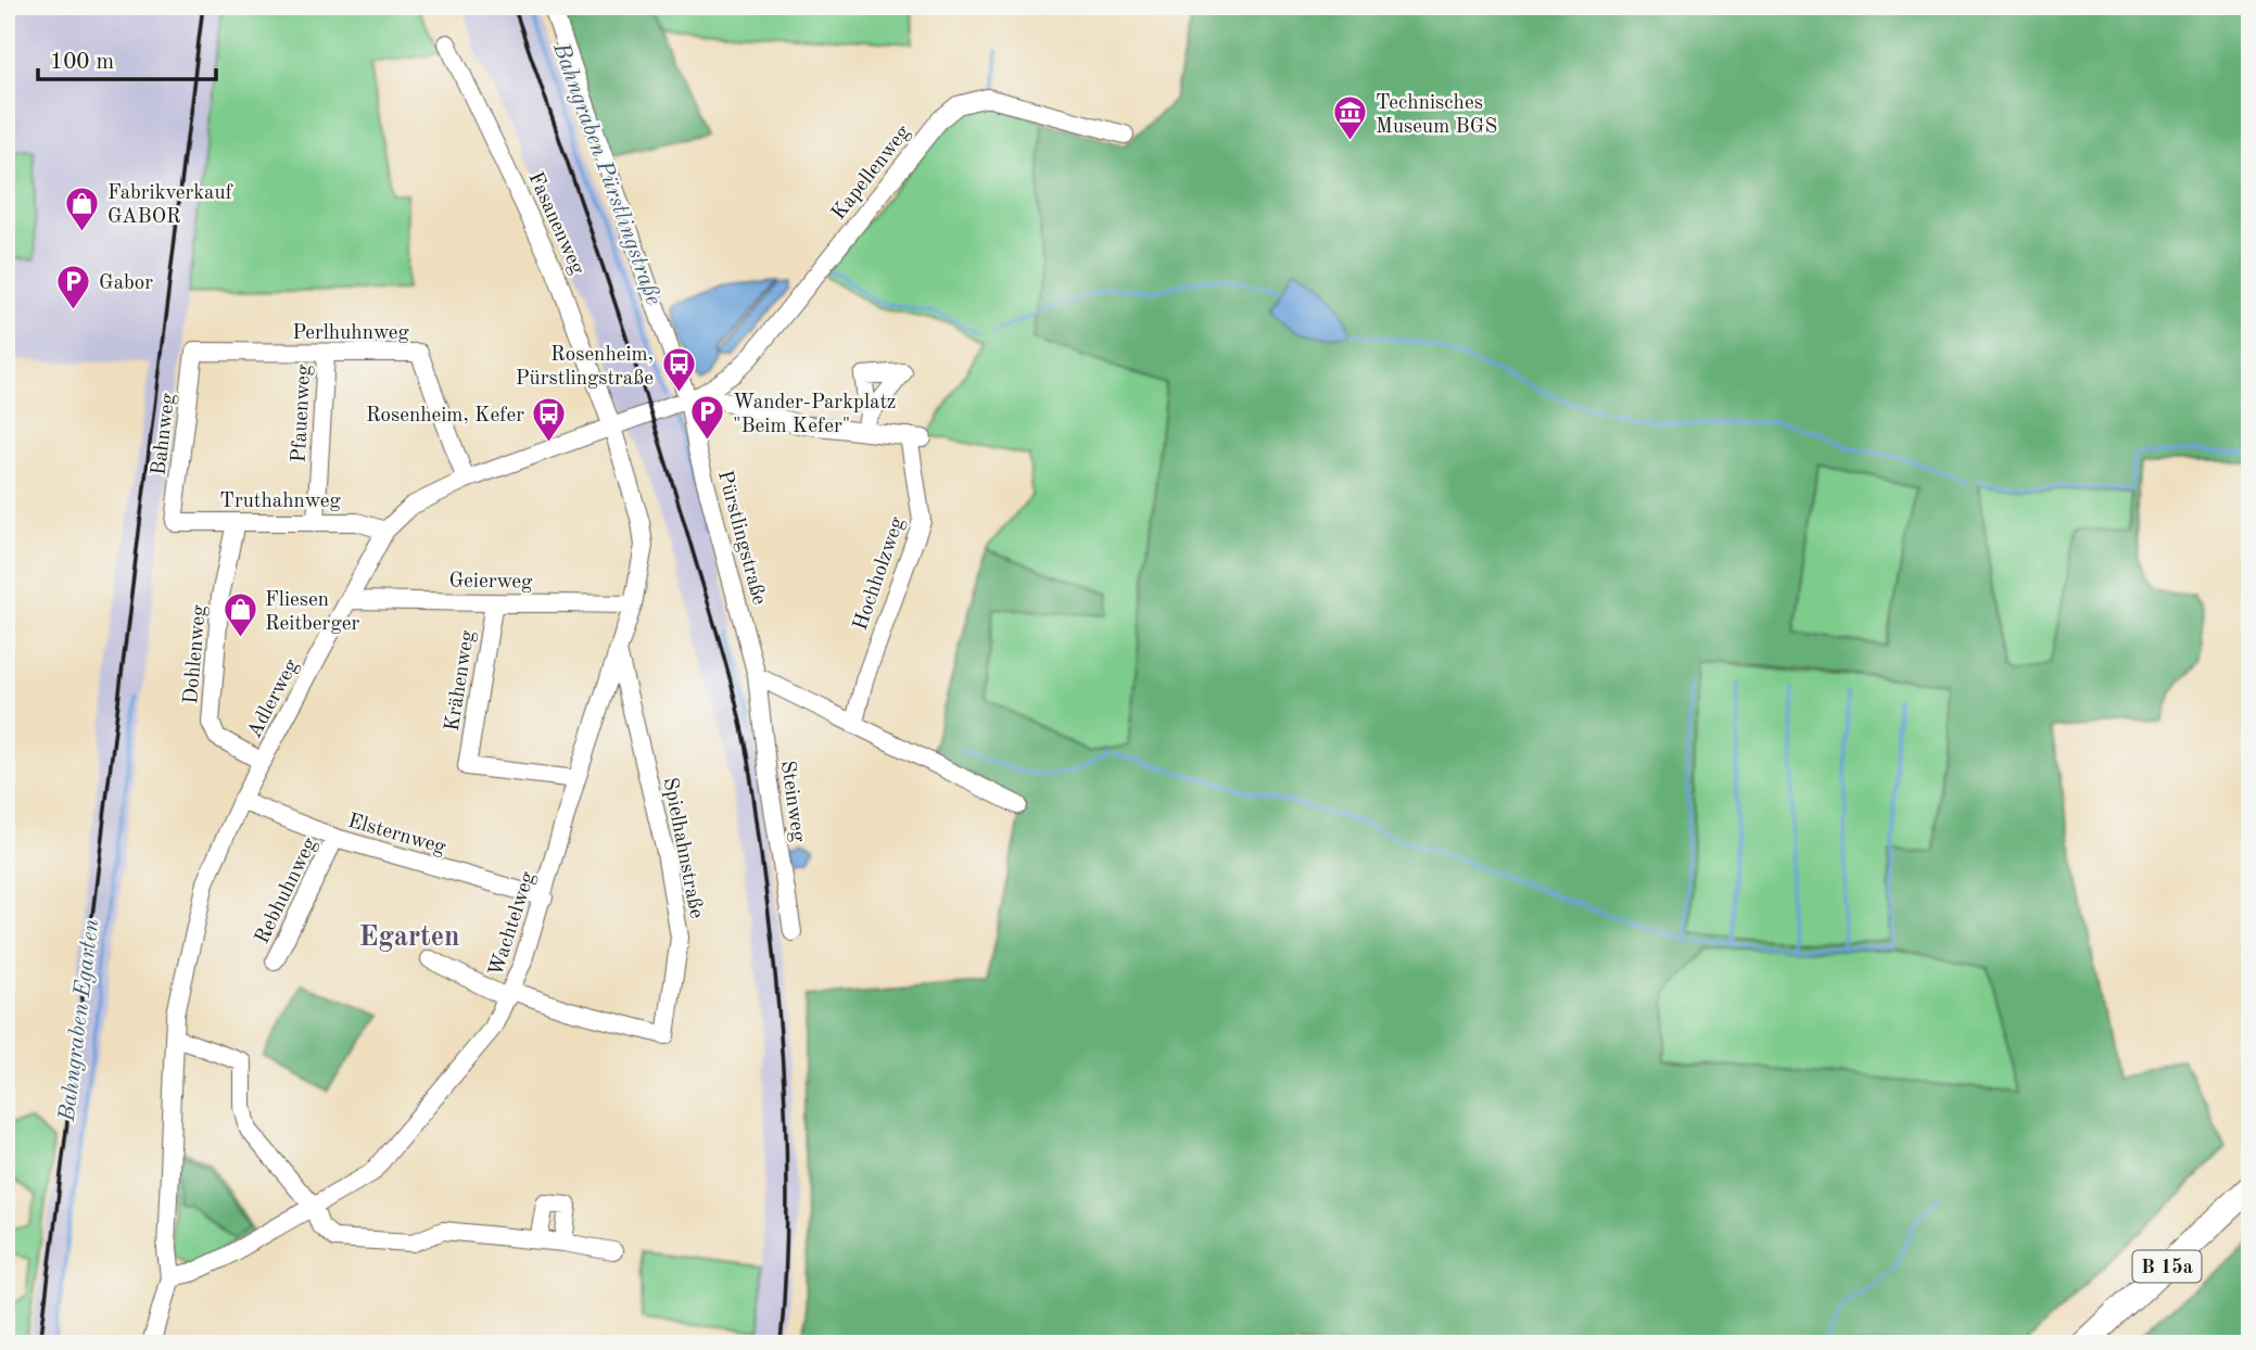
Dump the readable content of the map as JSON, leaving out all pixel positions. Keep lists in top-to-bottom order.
{
  "streets": {
    "highway": ["B 15a"],
    "street": [
      "Kapellenweg",
      "Fasanenweg",
      "Perlhuhnweg",
      "Pfauenweg",
      "Bahnweg",
      "Truthahnweg",
      "Pürstlingstraße",
      "Hochholzweg",
      "Geierweg",
      "Dohlenweg",
      "Krähenweg",
      "Adlerweg",
      "Steinweg",
      "Elsternweg",
      "Spielhahnstraße",
      "Rebhuhnweg",
      "Wachtelweg"
    ]
  },
  "crossings": [
    ["Kapellenweg", "Pürstlingstraße"],
    ["Kapellenweg", "Hochholzweg"],
    ["Kapellenweg", "Adlerweg"],
    ["Fasanenweg", "Adlerweg"],
    ["Fasanenweg", "Wachtelweg"],
    ["Perlhuhnweg", "Pfauenweg"],
    ["Perlhuhnweg", "Bahnweg"],
    ["Perlhuhnweg", "Adlerweg"],
    ["Pfauenweg", "Truthahnweg"],
    ["Bahnweg", "Truthahnweg"],
    ["Truthahnweg", "Dohlenweg"],
    ["Truthahnweg", "Adlerweg"],
    ["Pürstlingstraße", "Hochholzweg"],
    ["Pürstlingstraße", "Adlerweg"],
    ["Pürstlingstraße", "Steinweg"],
    ["Hochholzweg", "Adlerweg"],
    ["Geierweg", "Krähenweg"],
    ["Geierweg", "Adlerweg"],
    ["Geierweg", "Wachtelweg"],
    ["Dohlenweg", "Adlerweg"],
    ["Krähenweg", "Wachtelweg"],
    ["Adlerweg", "Elsternweg"],
    ["Adlerweg", "Wachtelweg"],
    ["Elsternweg", "Rebhuhnweg"],
    ["Elsternweg", "Wachtelweg"],
    ["Spielhahnstraße", "Wachtelweg"]
  ],
  "districts": ["Egarten"],
  "water": ["Bahngraben Pürstlingstraße", "Bahngraben Egarten"],
  "places": {
    "museum": ["Technisches Museum BGS"],
    "shop": ["Fabrikverkauf GABOR", "Fliesen Reitberger"],
    "parking": ["Gabor", "Wander-Parkplatz \"Beim Kefer\""],
    "bus stop": ["Rosenheim, Pürstlingstraße", "Rosenheim, Kefer"]
  },
  "scale_bar": "100 m"
}
